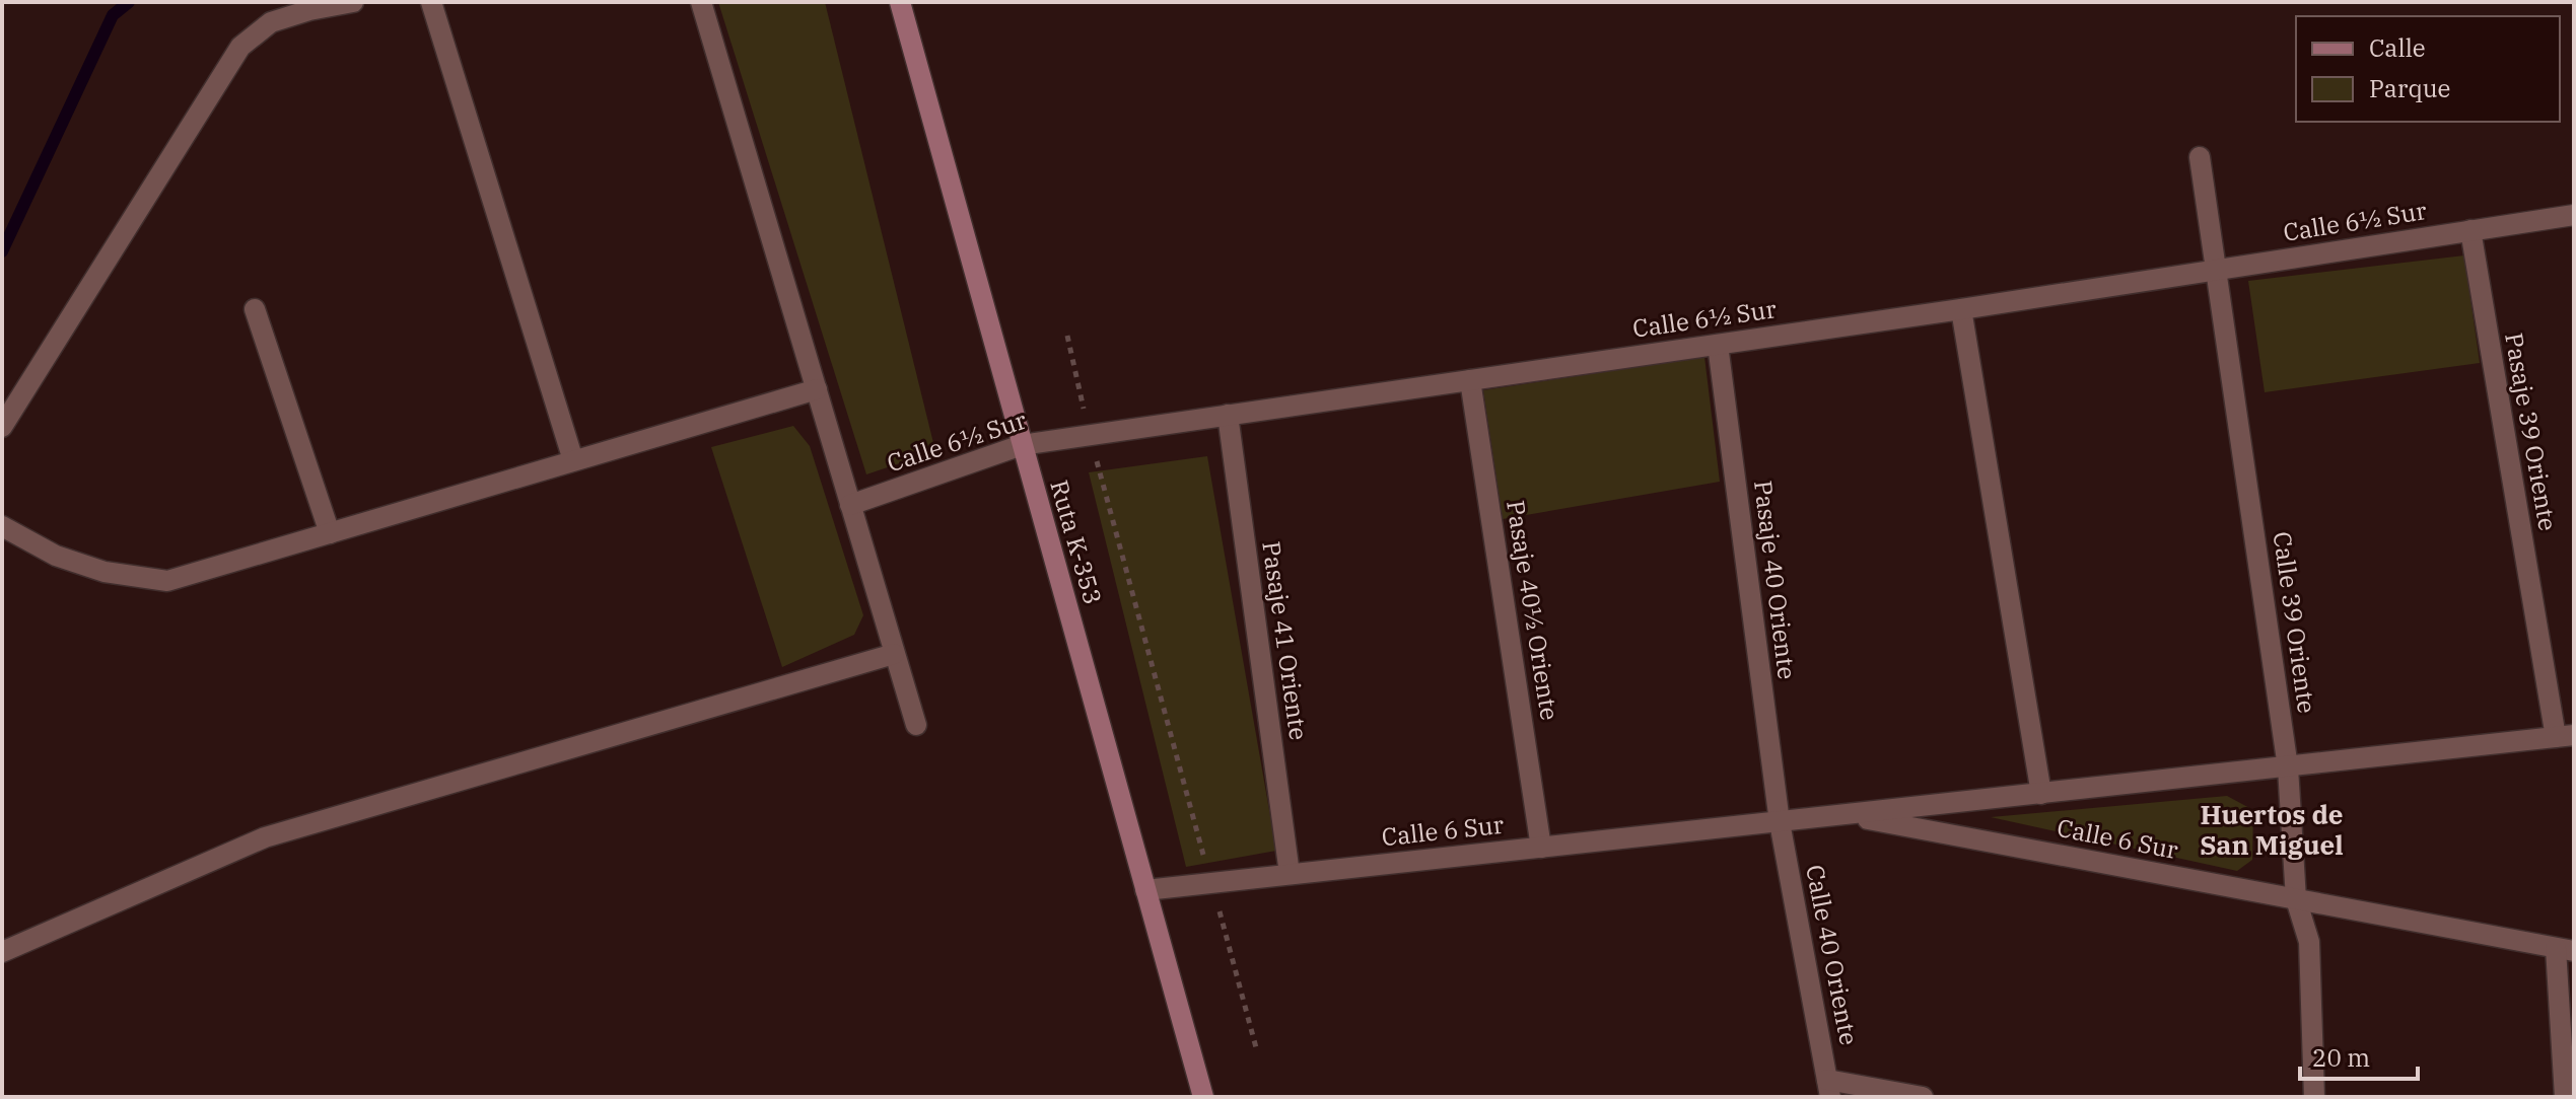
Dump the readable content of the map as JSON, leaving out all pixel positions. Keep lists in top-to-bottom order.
{
  "streets": {
    "street": [
      "Calle 6½ Sur",
      "Pasaje 39 Oriente",
      "Ruta K-353",
      "Pasaje 40 Oriente",
      "Pasaje 40½ Oriente",
      "Calle 39 Oriente",
      "Pasaje 41 Oriente",
      "Calle 6 Sur",
      "Calle 40 Oriente"
    ]
  },
  "crossings": [
    ["Calle 6½ Sur", "Pasaje 39 Oriente"],
    ["Calle 6½ Sur", "Ruta K-353"],
    ["Calle 6½ Sur", "Pasaje 40 Oriente"],
    ["Calle 6½ Sur", "Pasaje 40½ Oriente"],
    ["Calle 6½ Sur", "Calle 39 Oriente"],
    ["Calle 6½ Sur", "Pasaje 41 Oriente"],
    ["Pasaje 39 Oriente", "Calle 6 Sur"],
    ["Ruta K-353", "Calle 6 Sur"],
    ["Pasaje 40 Oriente", "Calle 6 Sur"],
    ["Pasaje 40 Oriente", "Calle 40 Oriente"],
    ["Pasaje 40½ Oriente", "Calle 6 Sur"],
    ["Calle 39 Oriente", "Calle 6 Sur"],
    ["Pasaje 41 Oriente", "Calle 6 Sur"],
    ["Calle 6 Sur", "Calle 40 Oriente"]
  ],
  "districts": ["Huertos de San Miguel"],
  "legend": ["Calle", "Parque"],
  "scale_bar": "20 m"
}
